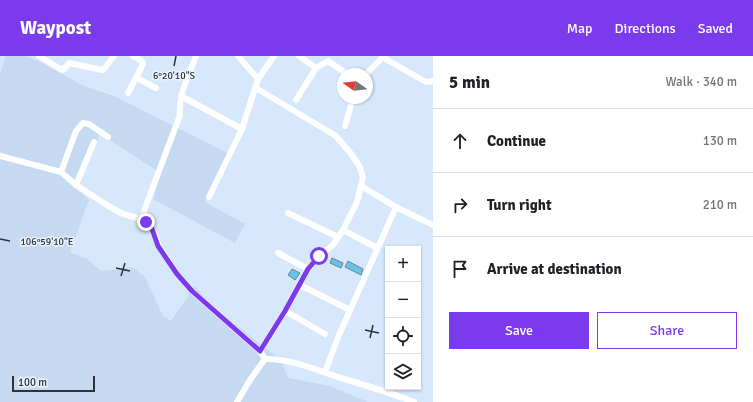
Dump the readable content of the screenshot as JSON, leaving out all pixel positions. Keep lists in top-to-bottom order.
{
  "scale_bar": "100 m",
  "north": "left",
  "page": {
    "header": "Waypost",
    "nav": ["Map", "Directions", "Saved"],
    "heading": ["5 min", "Walk · 340 m"],
    "list": [
      ["Continue", "130 m"],
      ["Turn right", "210 m"],
      "Arrive at destination"
    ],
    "map_buttons": ["+", "−"],
    "buttons": ["Save", "Share"],
    "scale": "100 m"
  },
  "coordinates": ["6°20'10\"S", "106°59'10\"E"]
}
